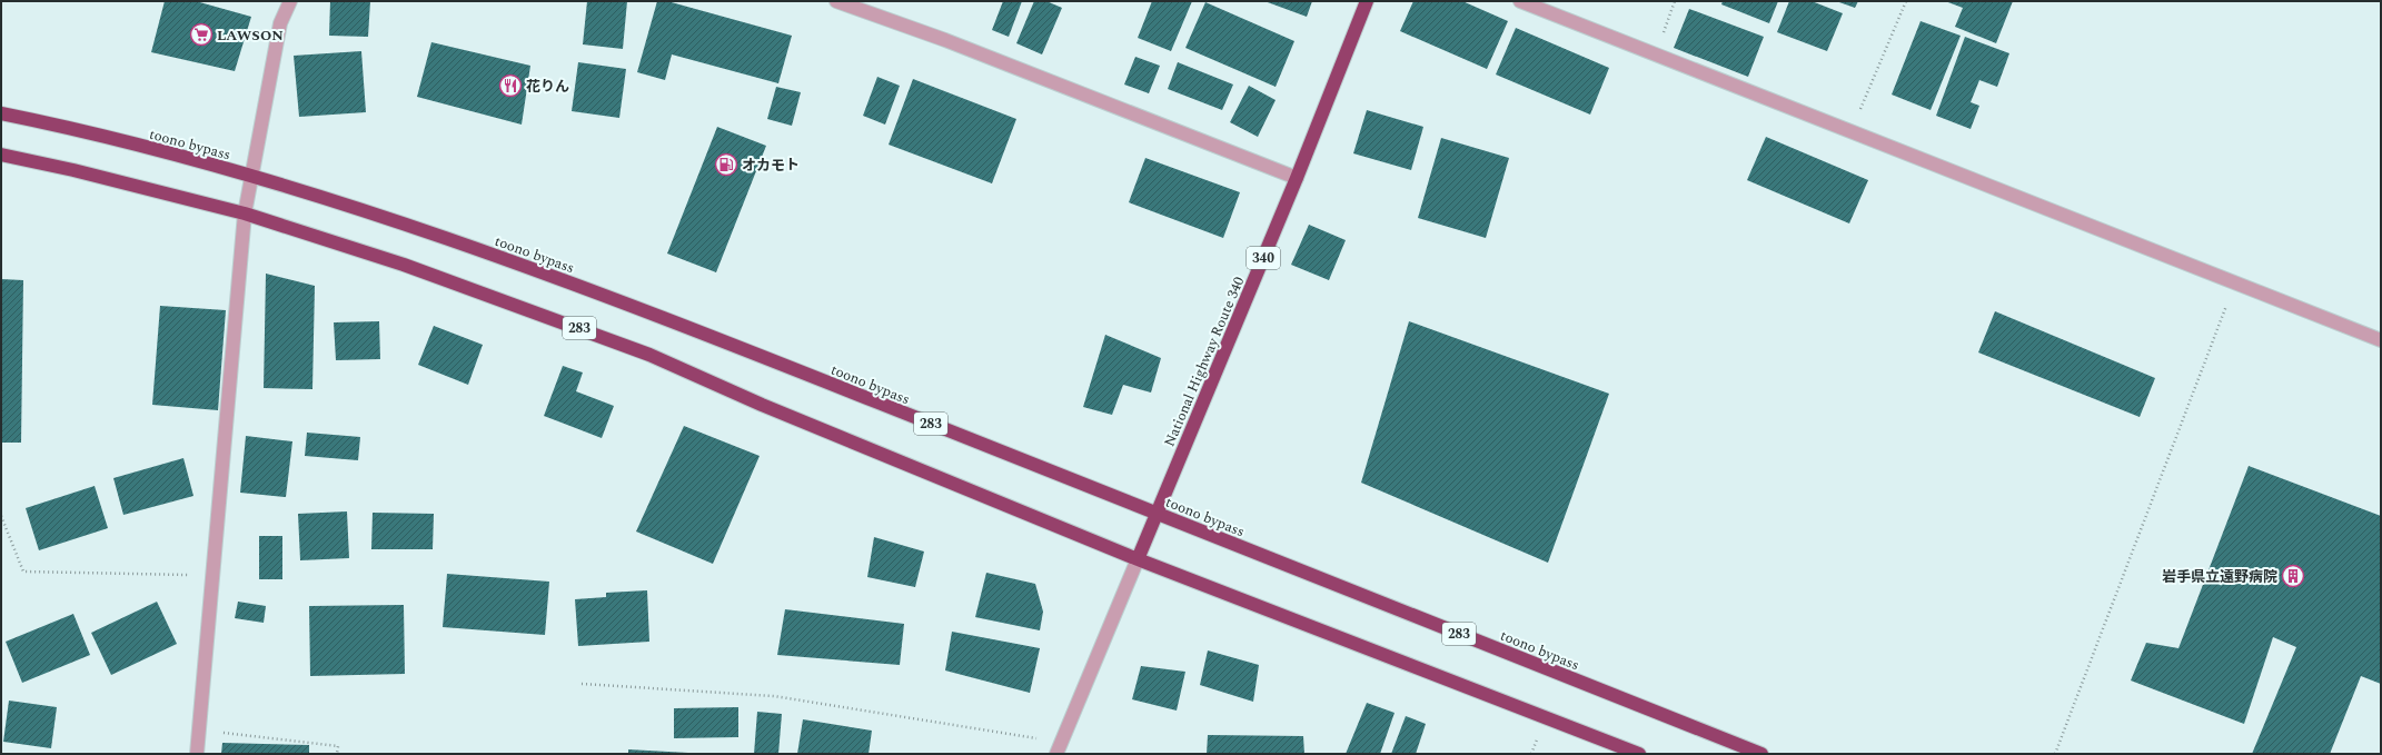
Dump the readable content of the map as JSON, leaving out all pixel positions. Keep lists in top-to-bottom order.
{
  "streets": {
    "highway": [
      "toono bypass",
      "340",
      "283",
      "National Highway Route 340"
    ]
  },
  "crossings": [
    ["toono bypass", "National Highway Route 340"],
    ["283", "National Highway Route 340"]
  ],
  "places": {
    "supermarket": ["LAWSON"],
    "restaurant": ["花りん"],
    "fuel station": ["オカモト"],
    "building": ["岩手県立遠野病院"]
  }
}
